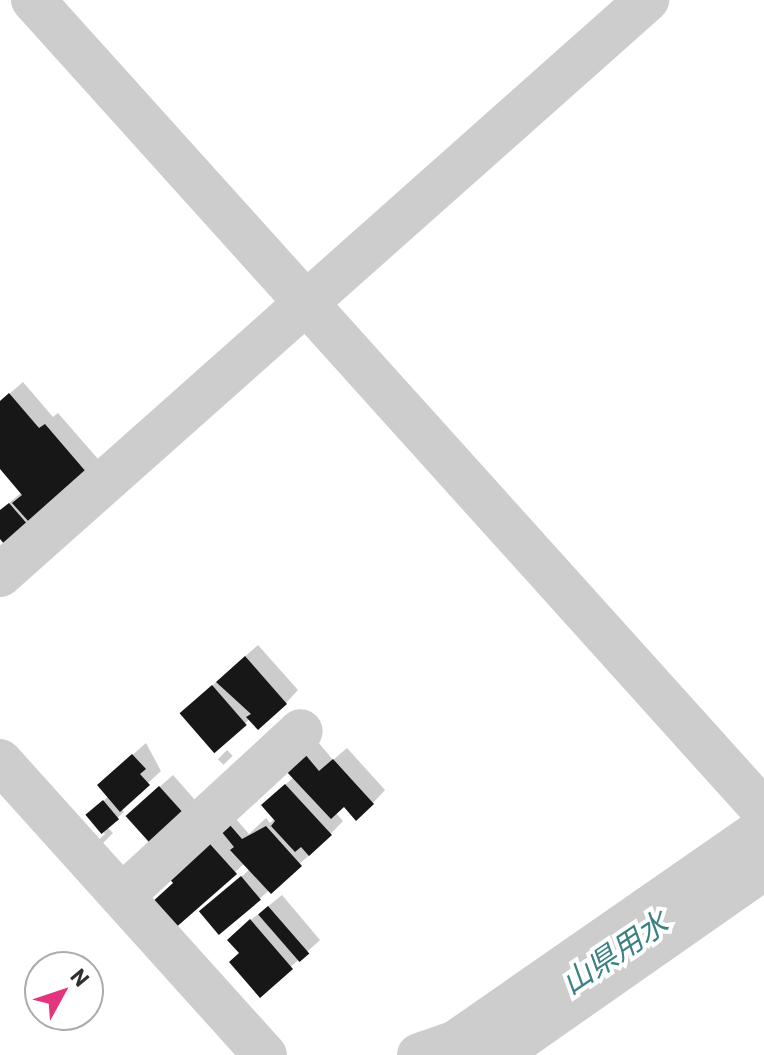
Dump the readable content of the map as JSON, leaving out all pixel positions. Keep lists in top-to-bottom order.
{
  "water": ["山県用水"],
  "north": "top right"
}
